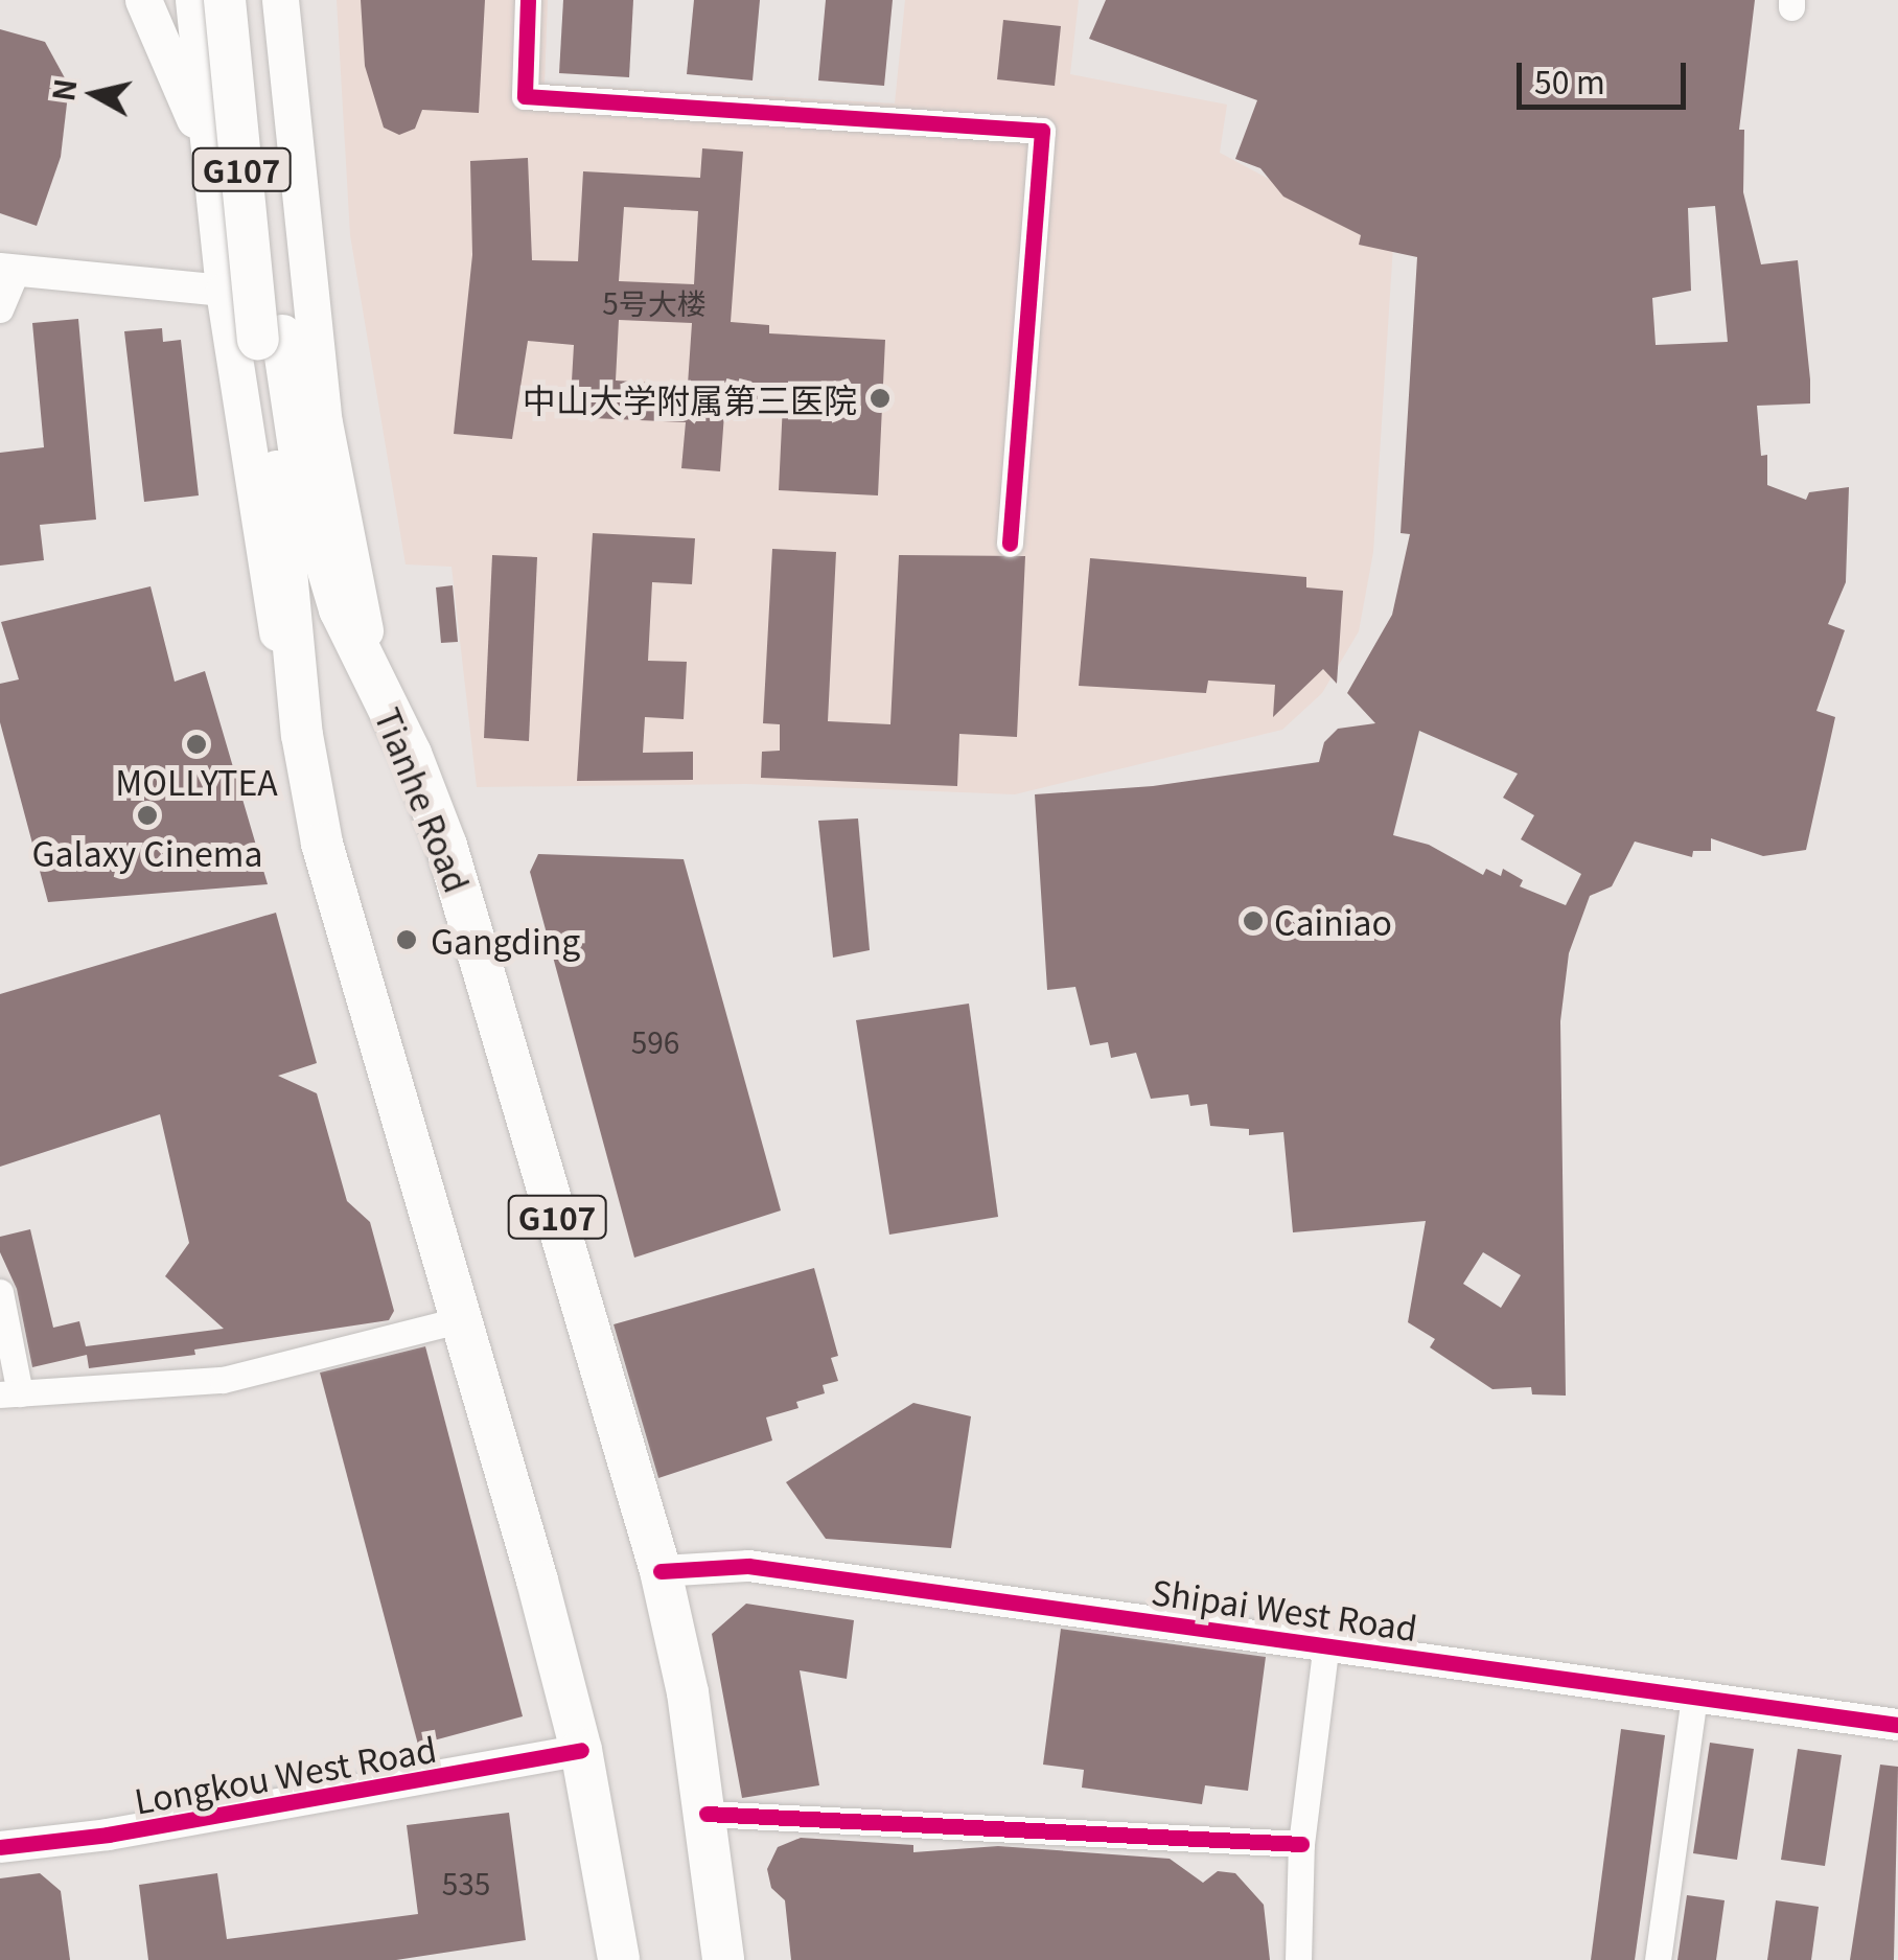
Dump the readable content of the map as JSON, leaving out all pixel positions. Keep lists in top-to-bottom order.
{
  "streets": {
    "highway": ["G107", "Tianhe Road"],
    "street": ["Shipai West Road", "Longkou West Road"]
  },
  "crossings": [
    ["Tianhe Road", "Shipai West Road"],
    ["Tianhe Road", "Longkou West Road"]
  ],
  "places": [
    "中山大学附属第三医院",
    "MOLLYTEA",
    "Galaxy Cinema",
    "Cainiao",
    "Gangding"
  ],
  "house_numbers": ["5号大楼", "596", "535"],
  "scale_bar": "50 m",
  "north": "left"
}
